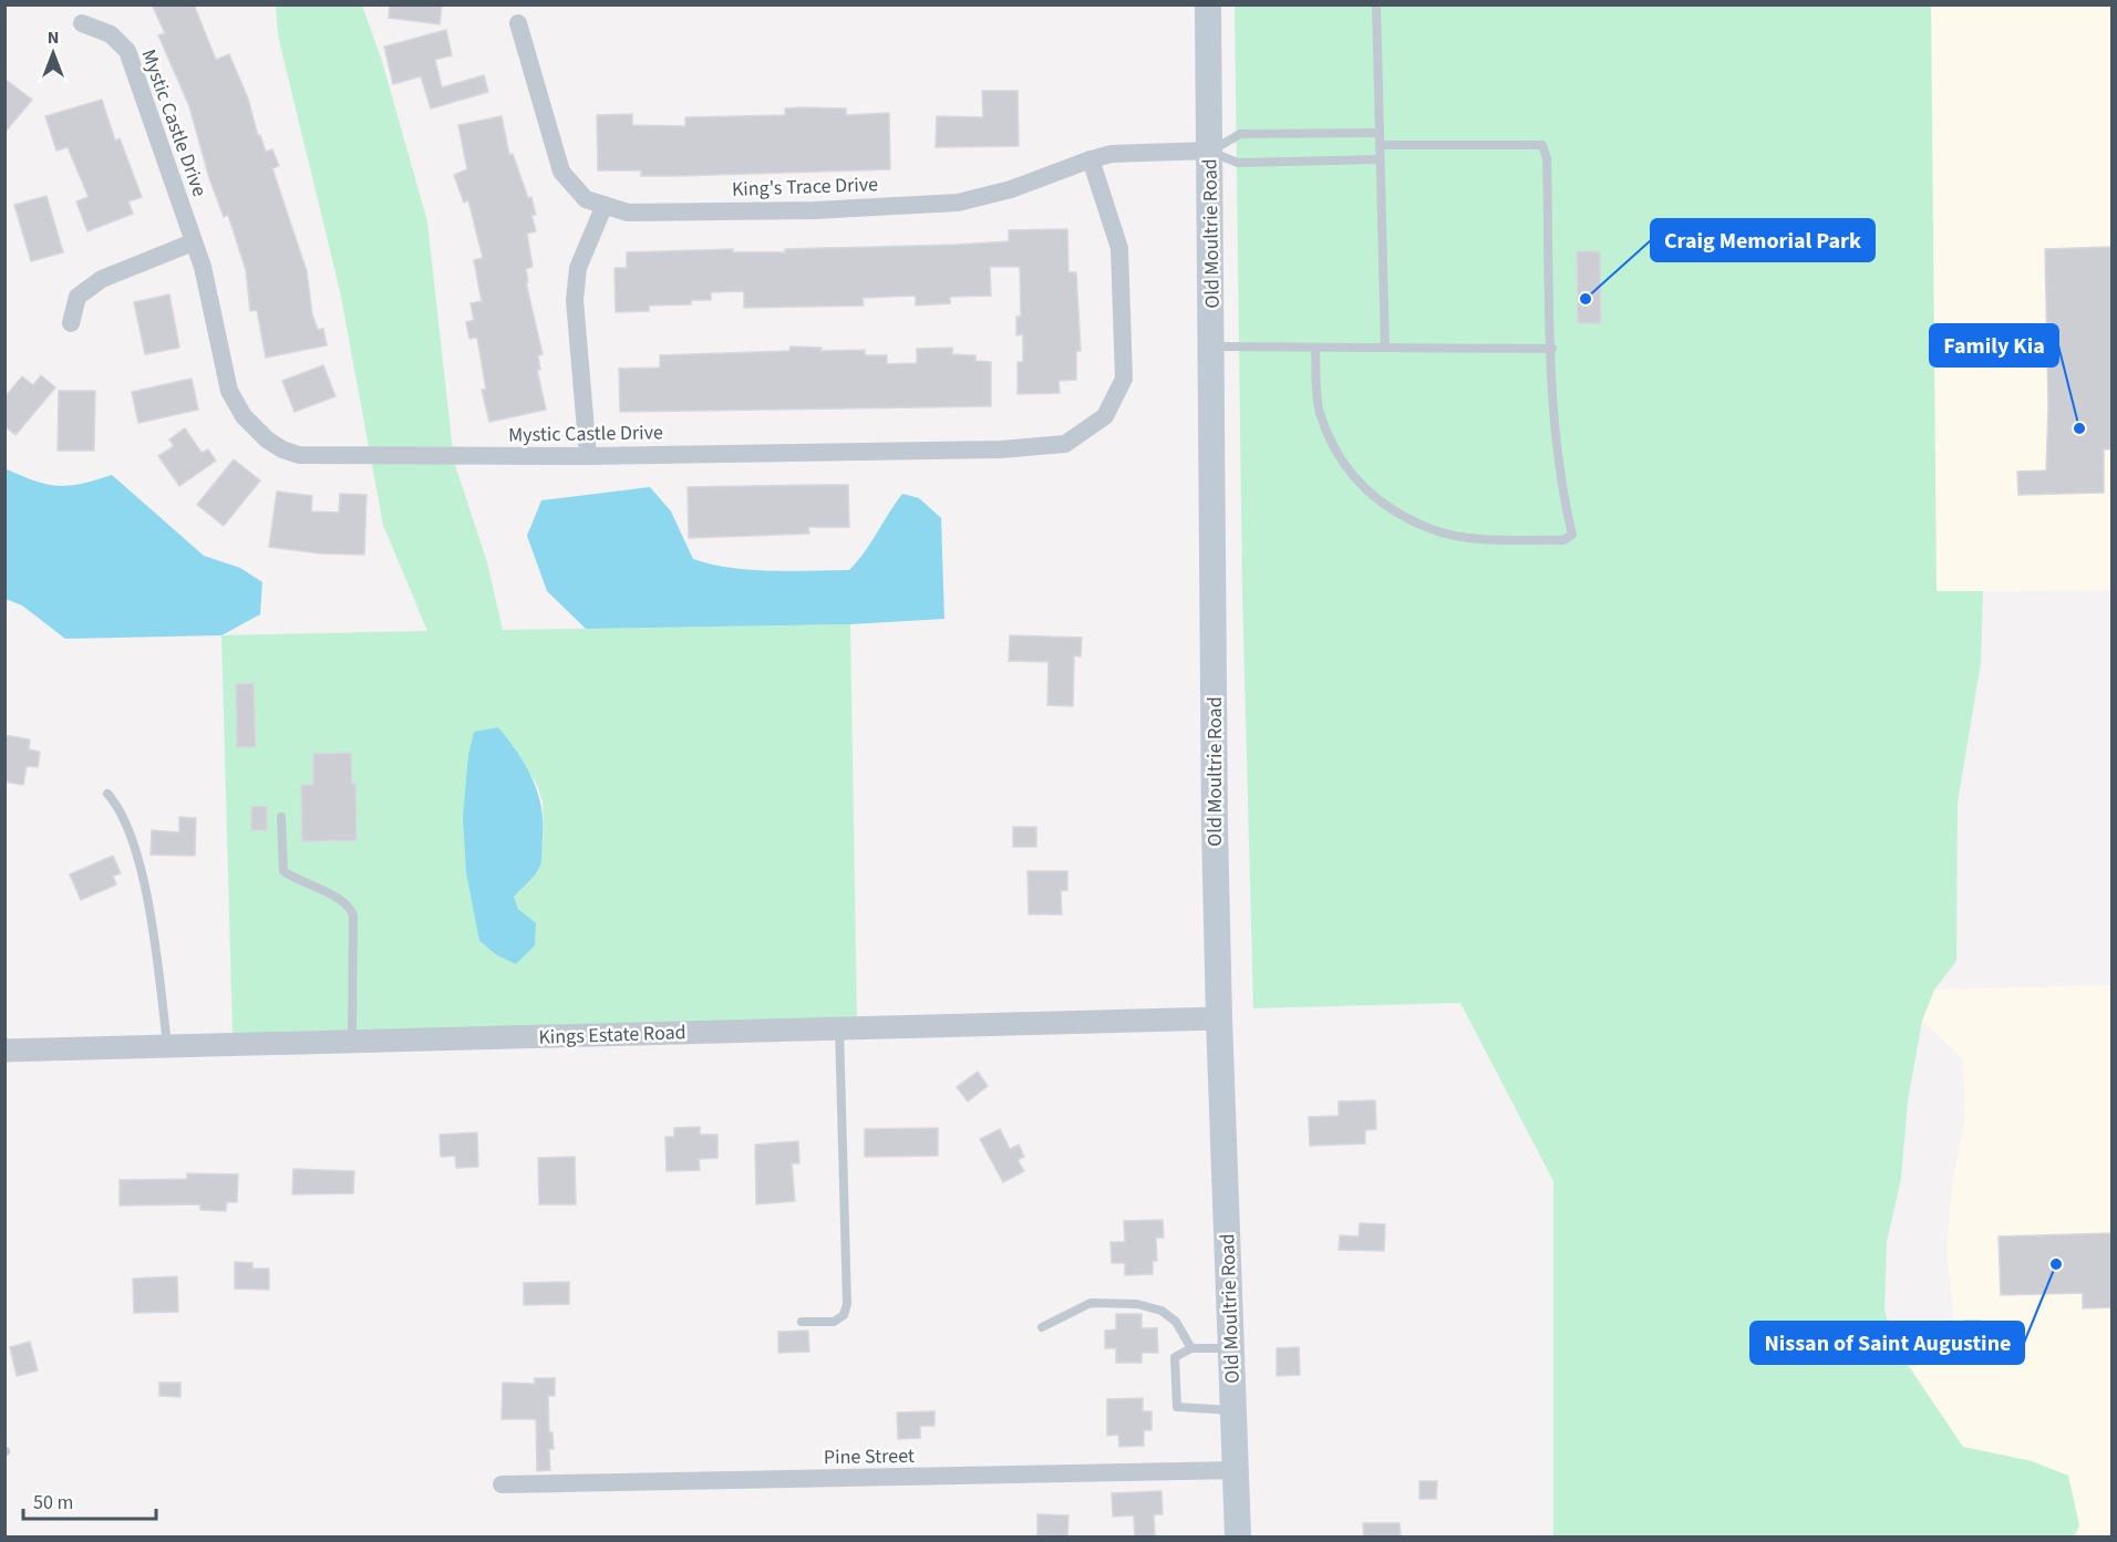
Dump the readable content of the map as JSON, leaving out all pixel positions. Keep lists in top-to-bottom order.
{
  "streets": {
    "main road": ["Old Moultrie Road"],
    "street": [
      "Mystic Castle Drive",
      "King's Trace Drive",
      "Kings Estate Road",
      "Pine Street"
    ]
  },
  "crossings": [
    ["Mystic Castle Drive", "King's Trace Drive"],
    ["King's Trace Drive", "Old Moultrie Road"],
    ["Old Moultrie Road", "Kings Estate Road"],
    ["Old Moultrie Road", "Pine Street"]
  ],
  "places": ["Craig Memorial Park", "Family Kia", "Nissan of Saint Augustine"],
  "scale_bar": "50 m",
  "north": "top"
}
